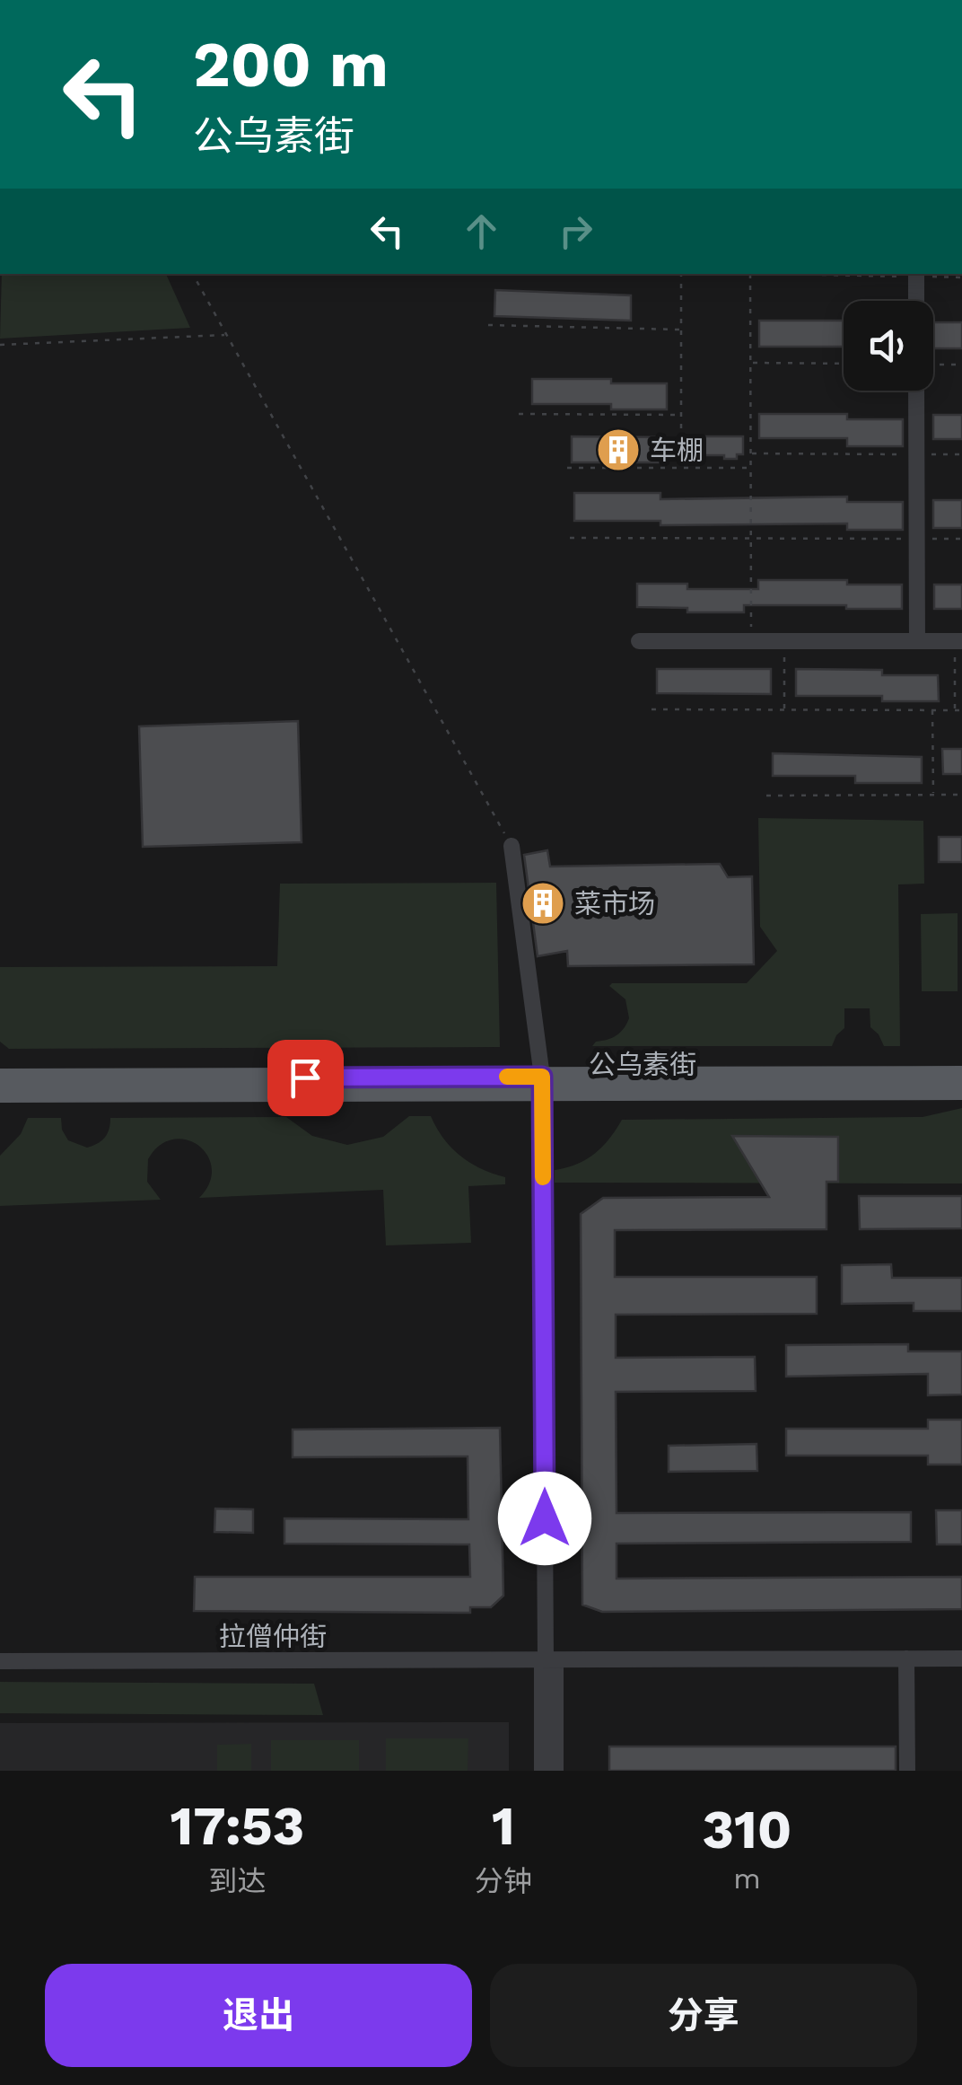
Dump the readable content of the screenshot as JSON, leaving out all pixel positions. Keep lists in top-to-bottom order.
{
  "streets": {
    "main road": ["公乌素街"],
    "street": ["拉僧仲街"]
  },
  "places": {
    "building": ["车棚", "菜市场"]
  },
  "page": {
    "turn": ["200 m", "公乌素街"],
    "eta": [
      "17:53",
      "到达",
      "1",
      "分钟",
      "310",
      "m"
    ],
    "buttons": ["退出", "分享"]
  }
}
